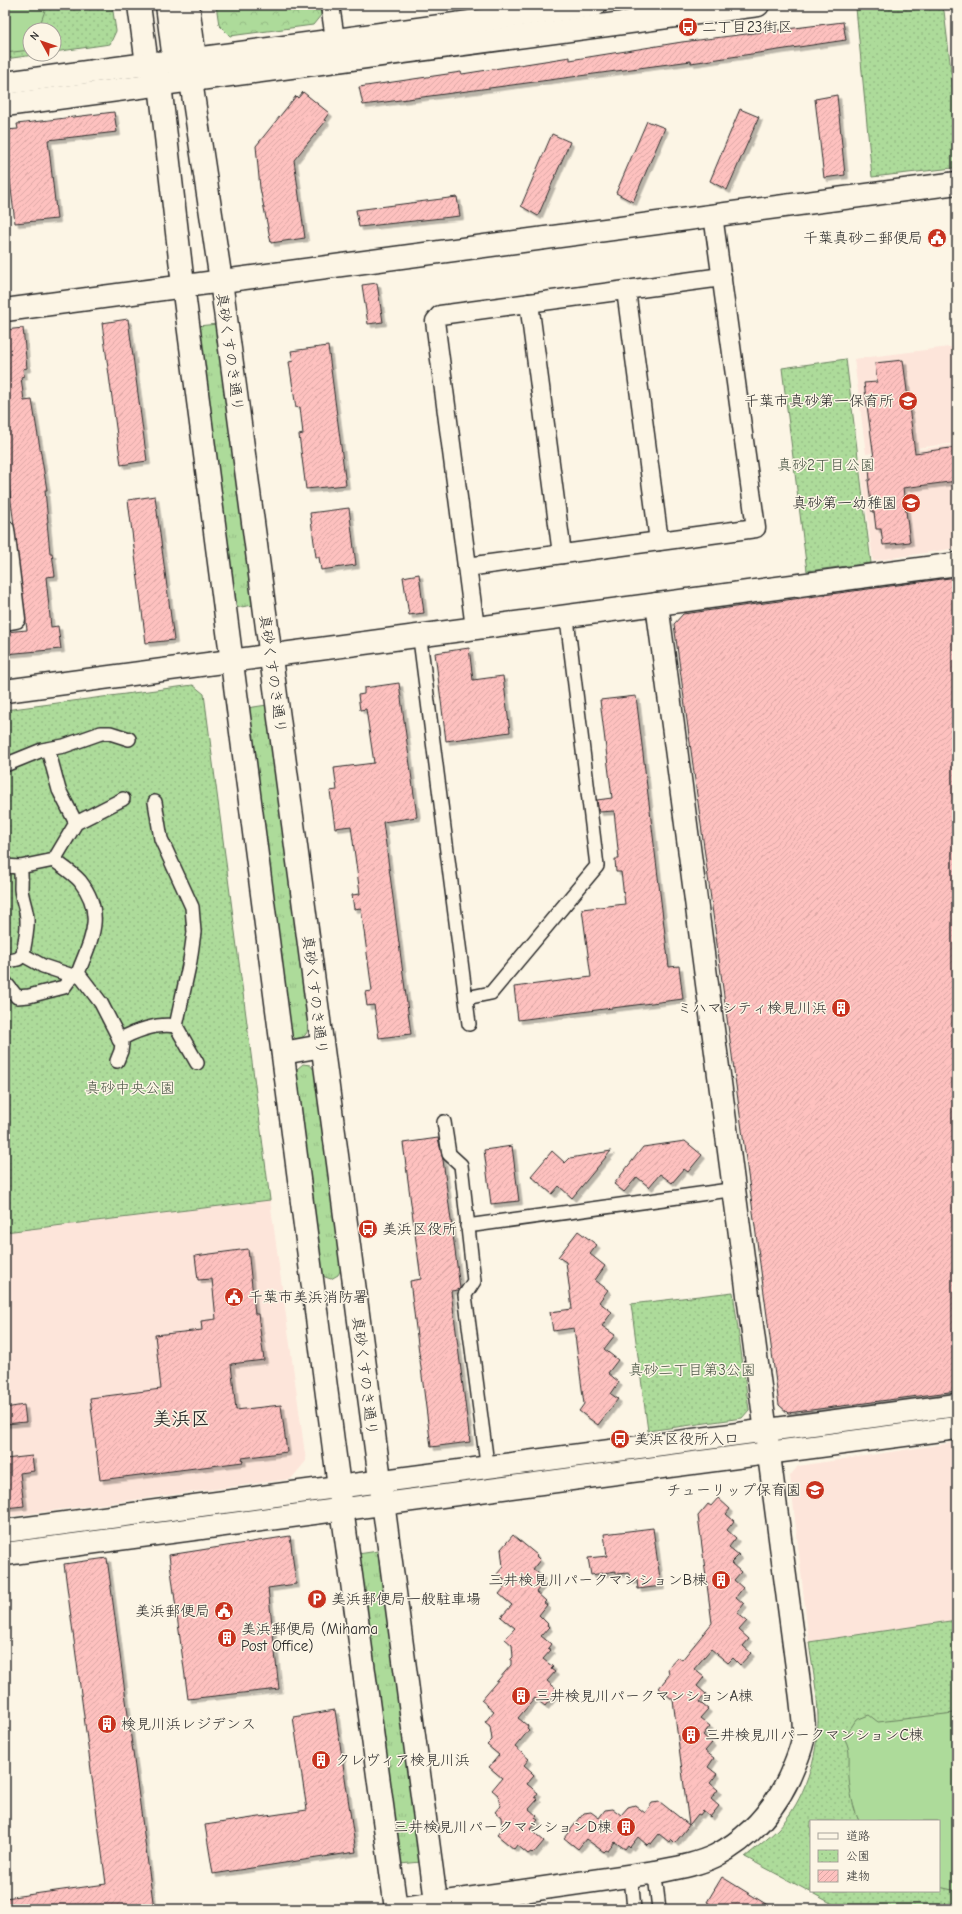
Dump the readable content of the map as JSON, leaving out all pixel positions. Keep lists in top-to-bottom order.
{
  "streets": {
    "street": ["真砂くすのき通り"]
  },
  "districts": ["美浜区"],
  "parks": ["真砂2丁目公園", "真砂中央公園", "真砂二丁目第3公園"],
  "places": {
    "bus stop": ["二丁目23街区", "美浜区役所", "美浜区役所入口"],
    "public building": ["千葉真砂二郵便局", "千葉市美浜消防署", "美浜郵便局"],
    "school or university": ["千葉市真砂第一保育所", "真砂第一幼稚園", "チューリップ保育園"],
    "building": [
      "ミハマシティ検見川浜",
      "三井検見川パークマンションB棟",
      "美浜郵便局 (Mihama Post Office)",
      "三井検見川パークマンションA棟",
      "検見川浜レジデンス",
      "三井検見川パークマンションC棟",
      "クレヴィア検見川浜",
      "三井検見川パークマンションD棟"
    ],
    "parking": ["美浜郵便局一般駐車場"]
  },
  "legend": ["道路", "公園", "建物"],
  "north": "top left"
}
